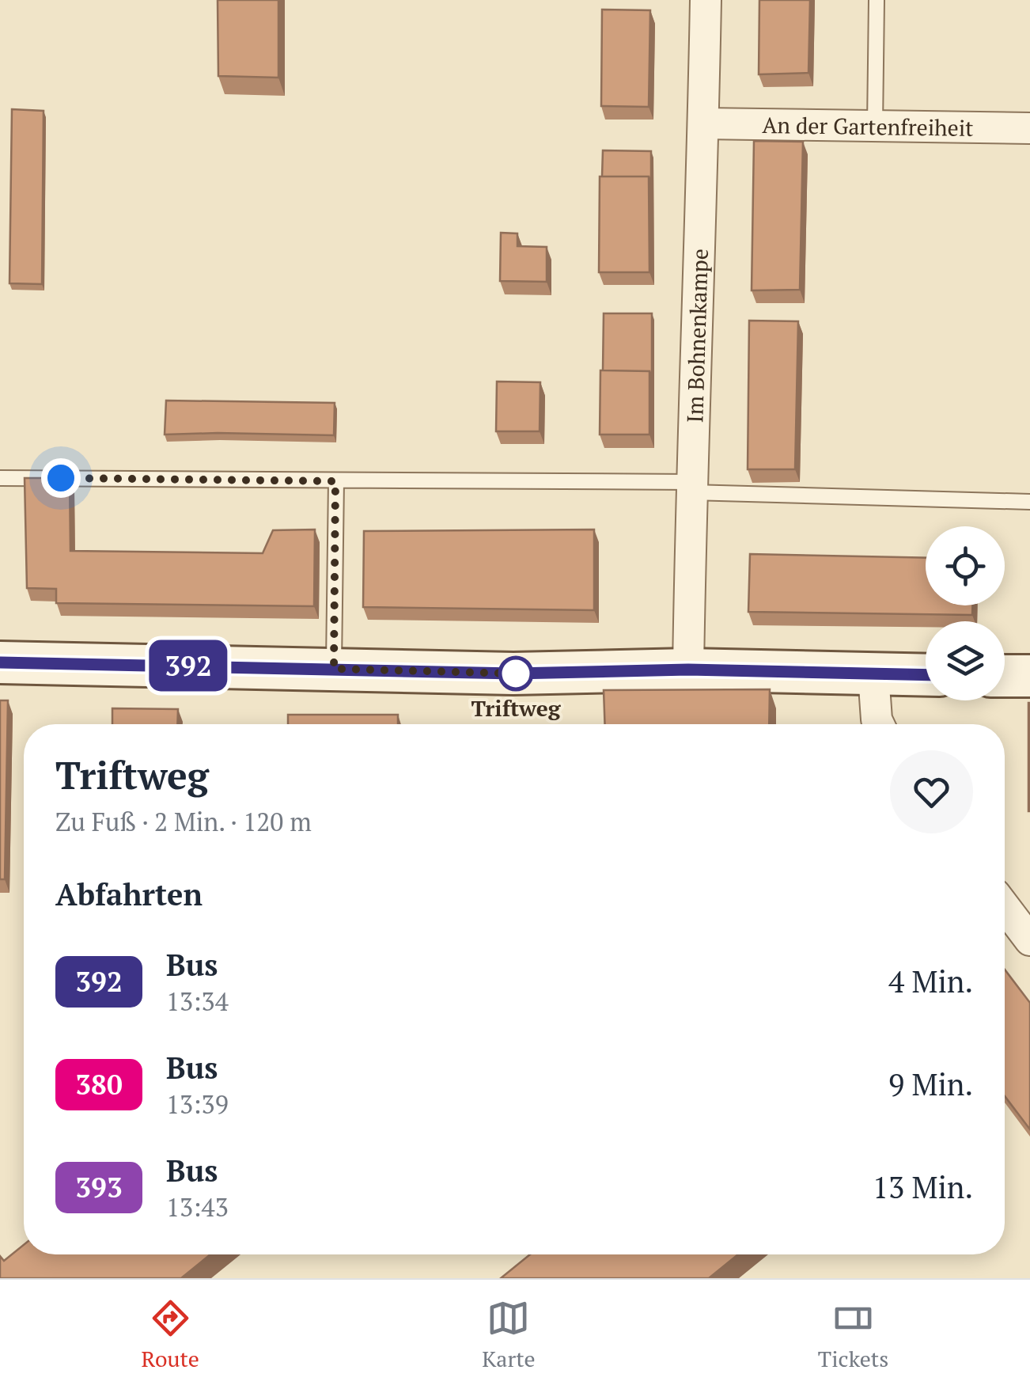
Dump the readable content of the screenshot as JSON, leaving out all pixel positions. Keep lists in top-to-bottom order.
{
  "streets": {
    "street": ["An der Gartenfreiheit", "Im Bohnenkampe"]
  },
  "crossings": [
    ["An der Gartenfreiheit", "Im Bohnenkampe"]
  ],
  "places": ["Triftweg"],
  "lines": ["bus line 392"],
  "page": {
    "on_map": "392",
    "heading": [
      ["Triftweg", "Zu Fuß · 2 Min. · 120 m"],
      "Abfahrten"
    ],
    "list": [
      {
        "mark": "392",
        "name": "Bus",
        "note": "13:34",
        "value": "4 Min."
      },
      {
        "mark": "380",
        "name": "Bus",
        "note": "13:39",
        "value": "9 Min."
      },
      {
        "mark": "393",
        "name": "Bus",
        "note": "13:43",
        "value": "13 Min."
      }
    ],
    "tabs": ["Route", "Karte", "Tickets"]
  }
}
